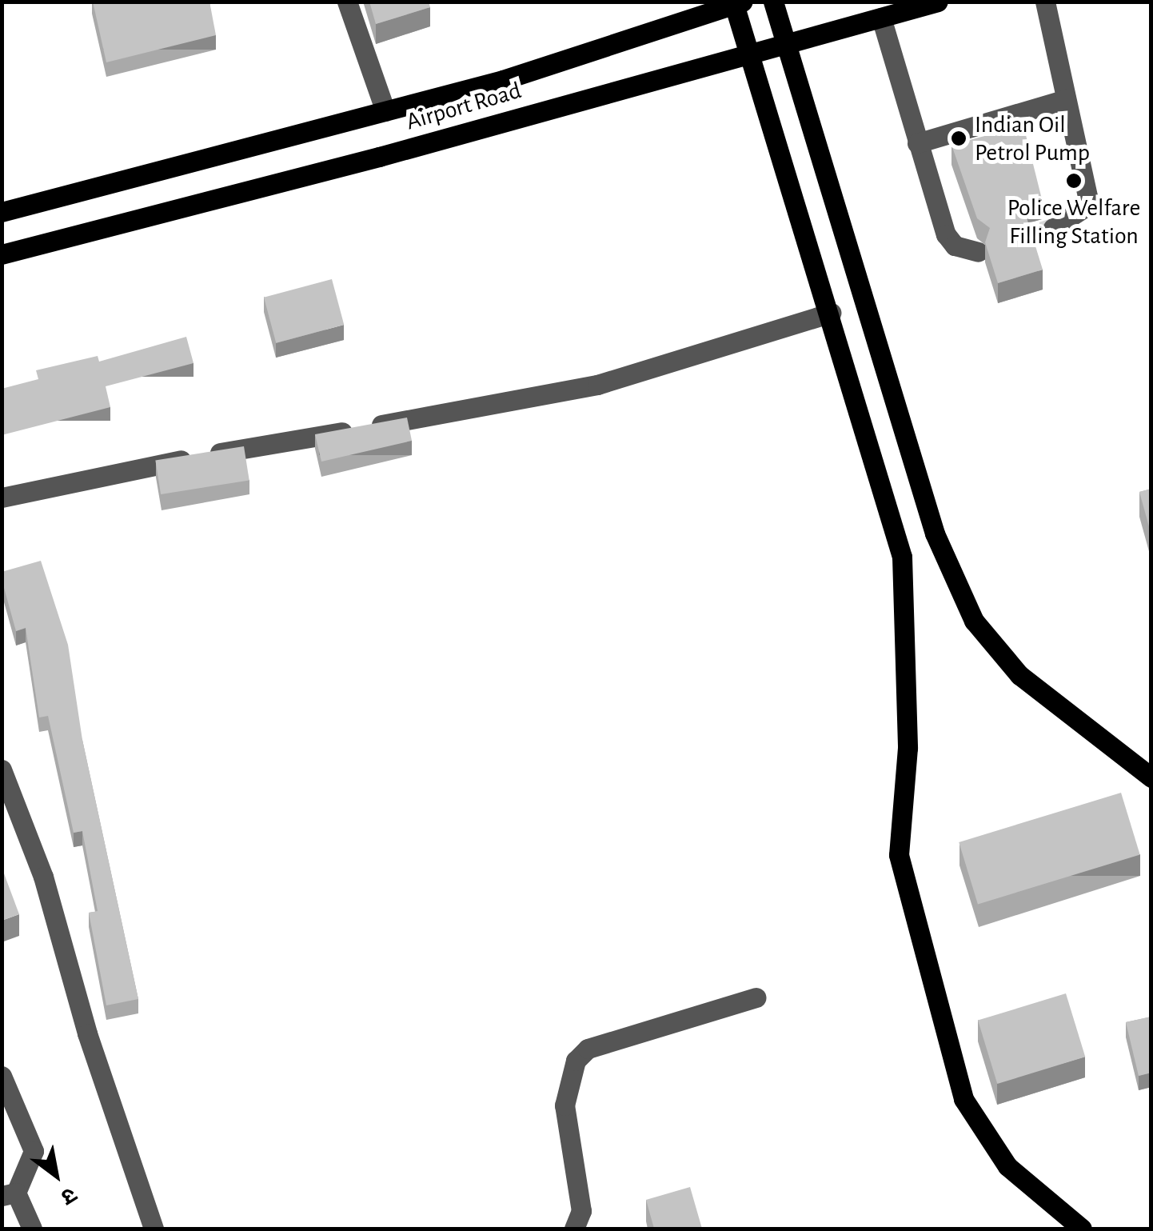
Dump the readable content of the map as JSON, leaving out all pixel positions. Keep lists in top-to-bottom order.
{
  "streets": {
    "main road": ["Airport Road"]
  },
  "places": ["Indian Oil Petrol Pump", "Police Welfare Filling Station"],
  "north": "bottom right"
}
